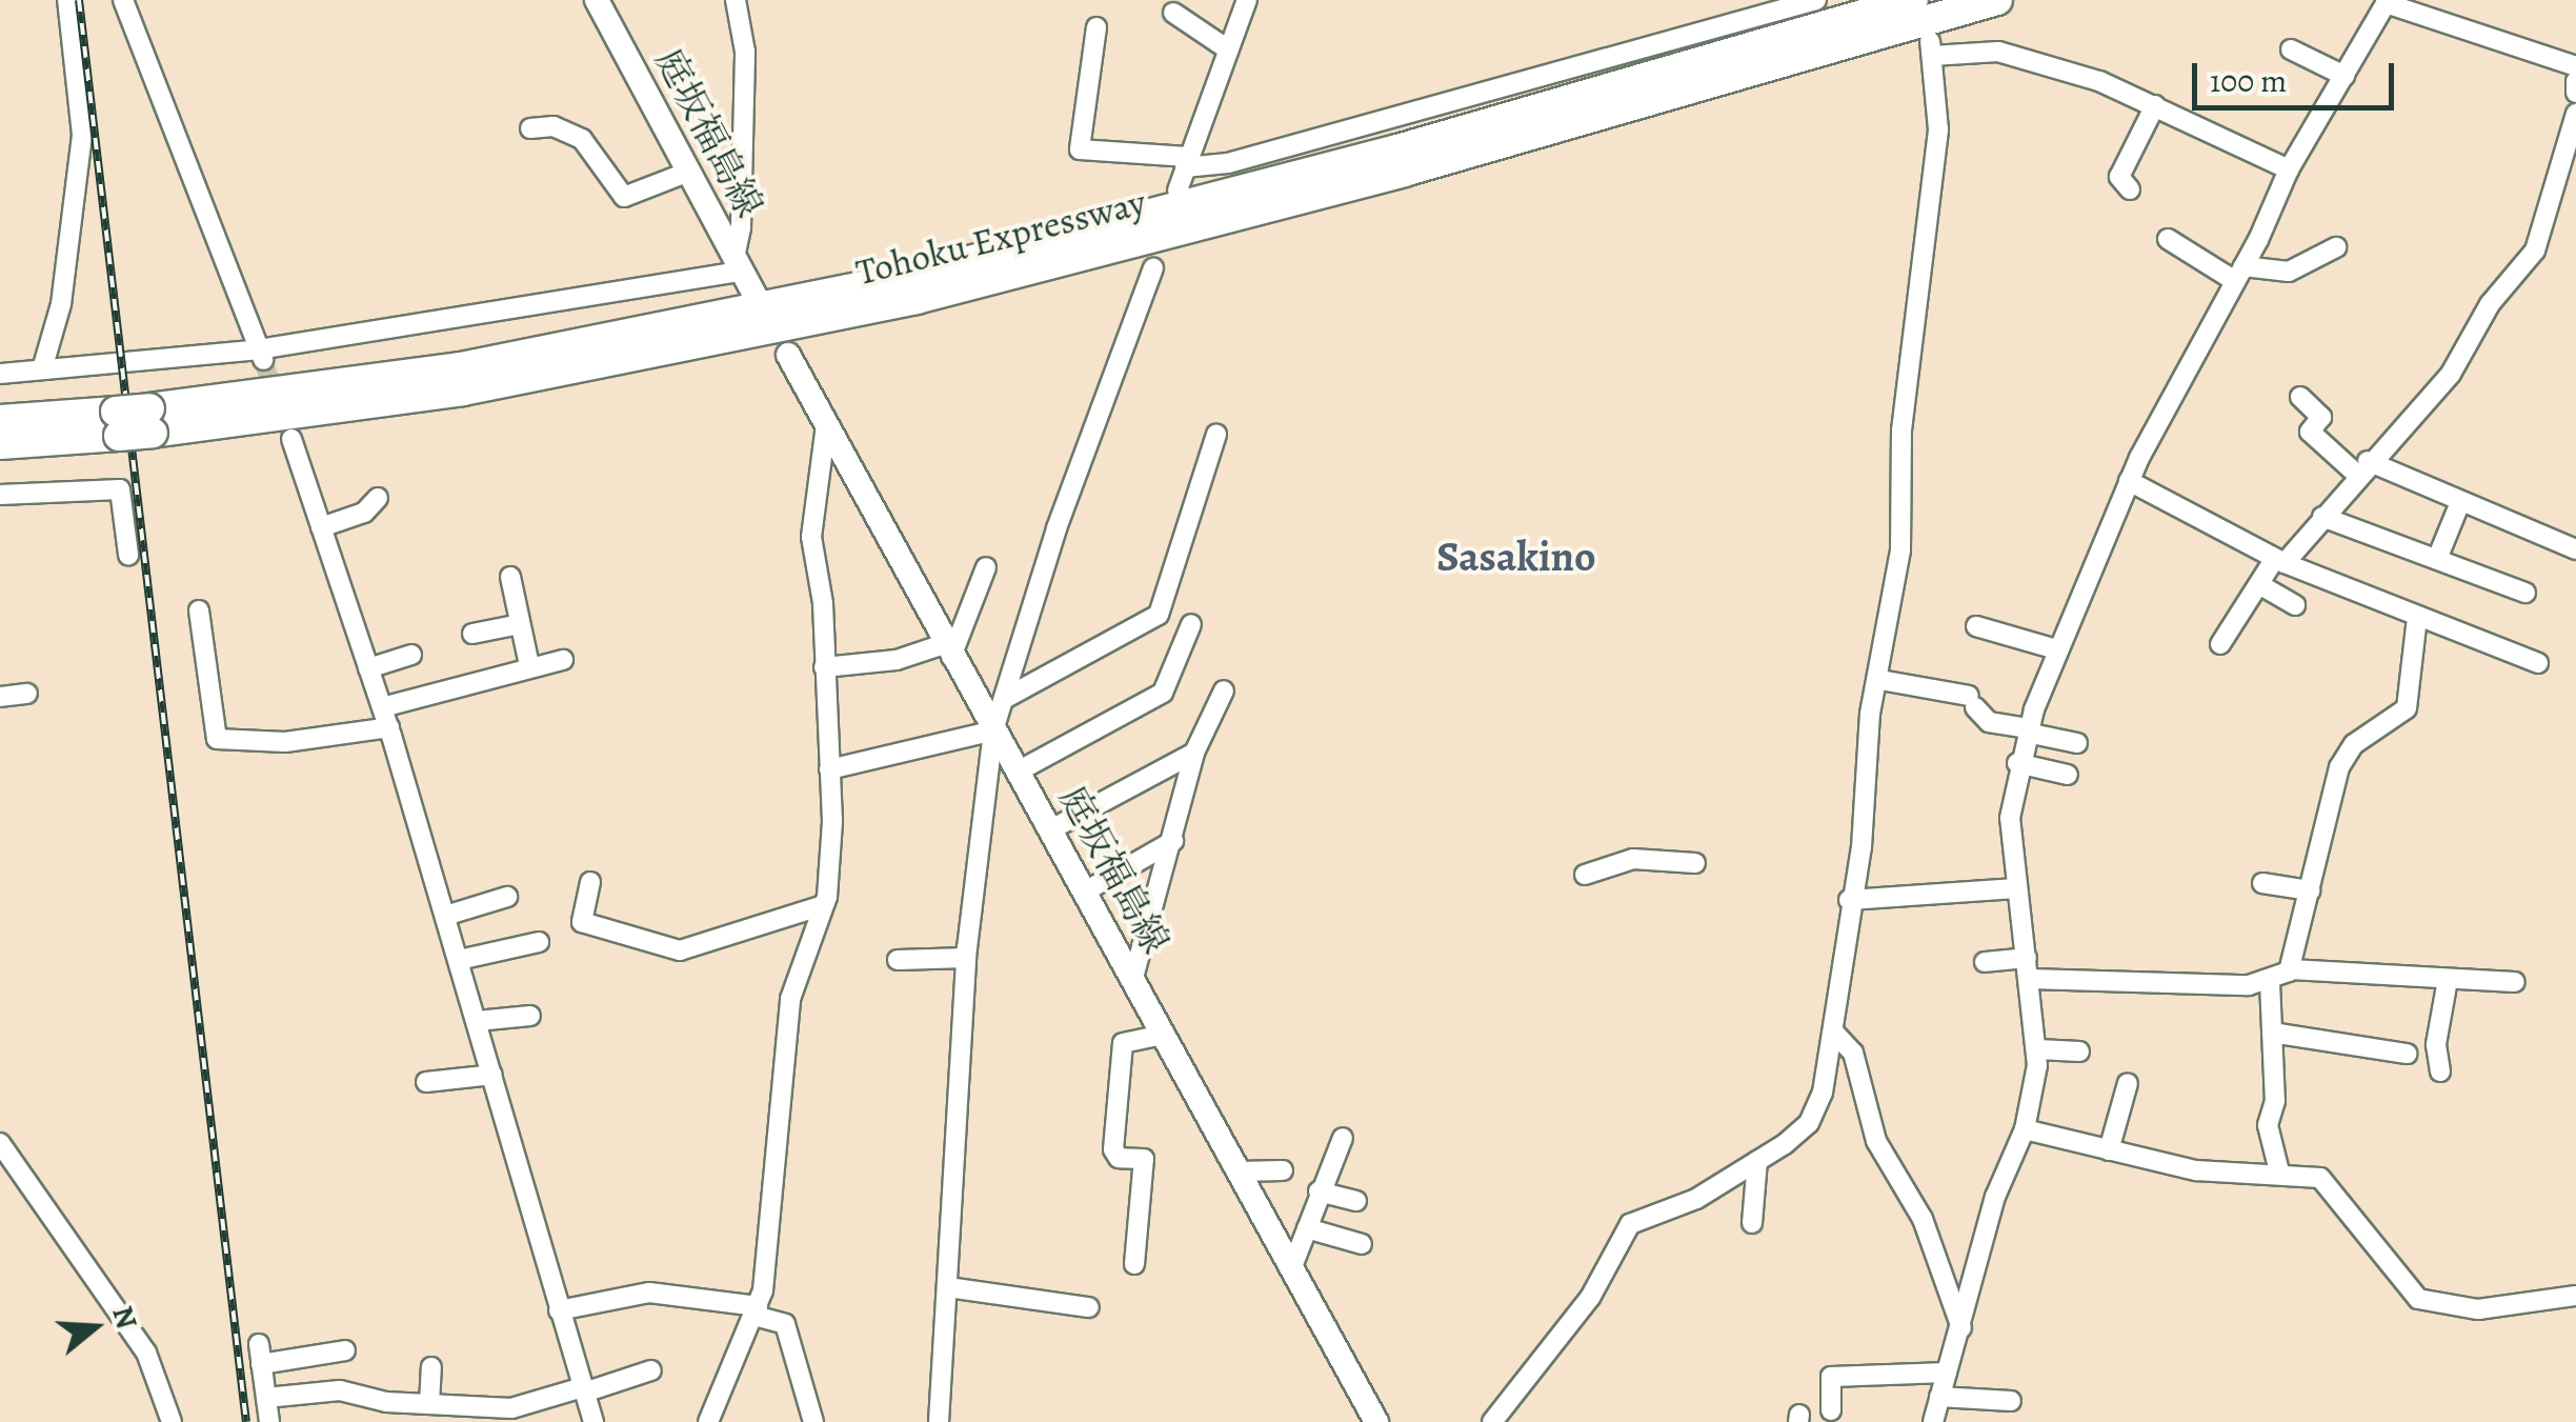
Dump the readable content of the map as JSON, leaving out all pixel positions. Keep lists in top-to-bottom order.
{
  "streets": {
    "highway": ["Tohoku Expressway"],
    "main road": ["庭坂福島線"]
  },
  "districts": ["Sasakino"],
  "scale_bar": "100 m",
  "north": "right"
}
